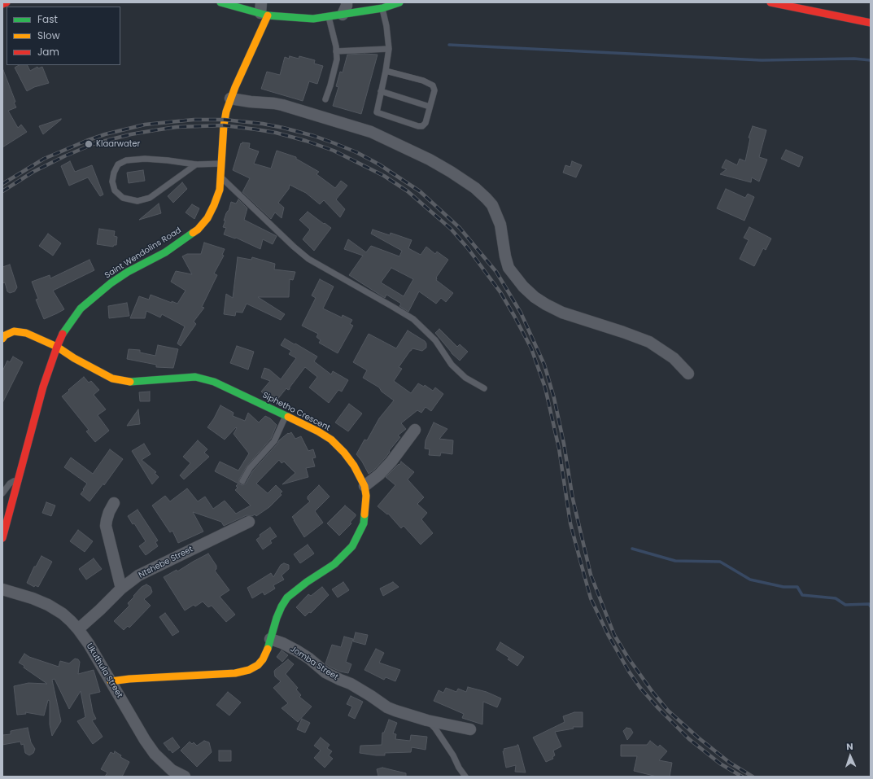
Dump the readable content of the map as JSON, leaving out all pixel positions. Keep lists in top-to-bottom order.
{
  "streets": {
    "street": [
      "Saint Wendolins Road",
      "Siphetho Crescent",
      "Ntshebe Street",
      "Jomba Street",
      "Ukuthula Street"
    ]
  },
  "crossings": [
    ["Saint Wendolins Road", "Siphetho Crescent"],
    ["Siphetho Crescent", "Jomba Street"],
    ["Ntshebe Street", "Ukuthula Street"]
  ],
  "places": ["Klaarwater"],
  "legend": ["Fast", "Slow", "Jam"],
  "north": "top"
}
